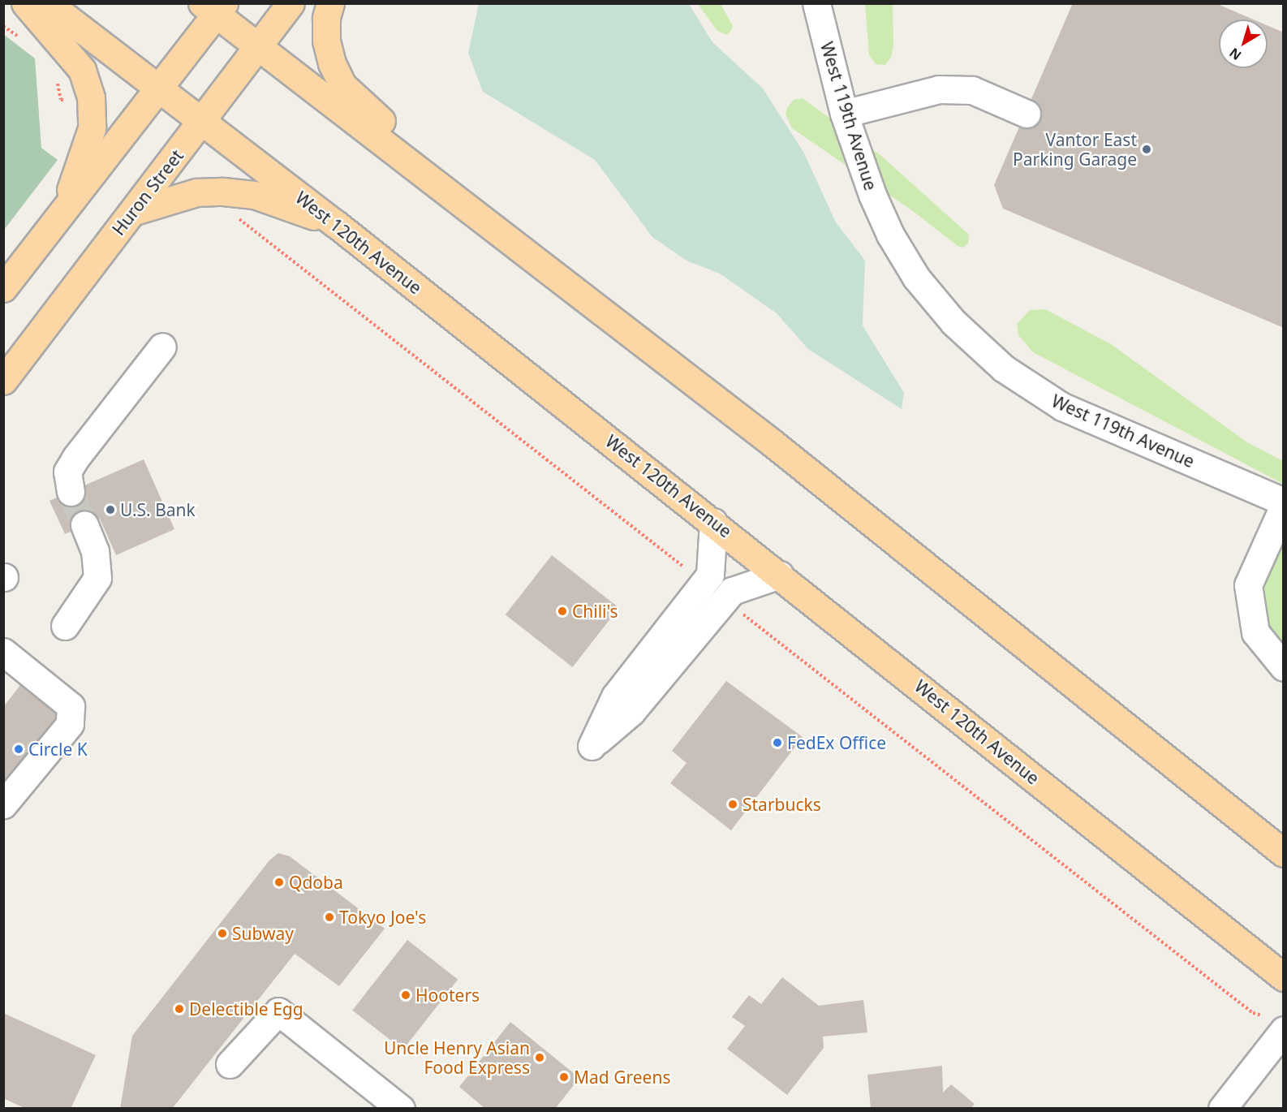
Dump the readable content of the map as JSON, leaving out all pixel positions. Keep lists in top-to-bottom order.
{
  "streets": {
    "main road": ["Huron Street", "West 120th Avenue"],
    "street": ["West 119th Avenue"]
  },
  "crossings": [
    ["Huron Street", "West 120th Avenue"]
  ],
  "places": [
    "Vantor East Parking Garage",
    "U.S. Bank",
    "Chili's",
    "FedEx Office",
    "Circle K",
    "Starbucks",
    "Qdoba",
    "Tokyo Joe's",
    "Subway",
    "Hooters",
    "Delectible Egg",
    "Uncle Henry Asian Food Express",
    "Mad Greens"
  ],
  "north": "bottom left"
}
